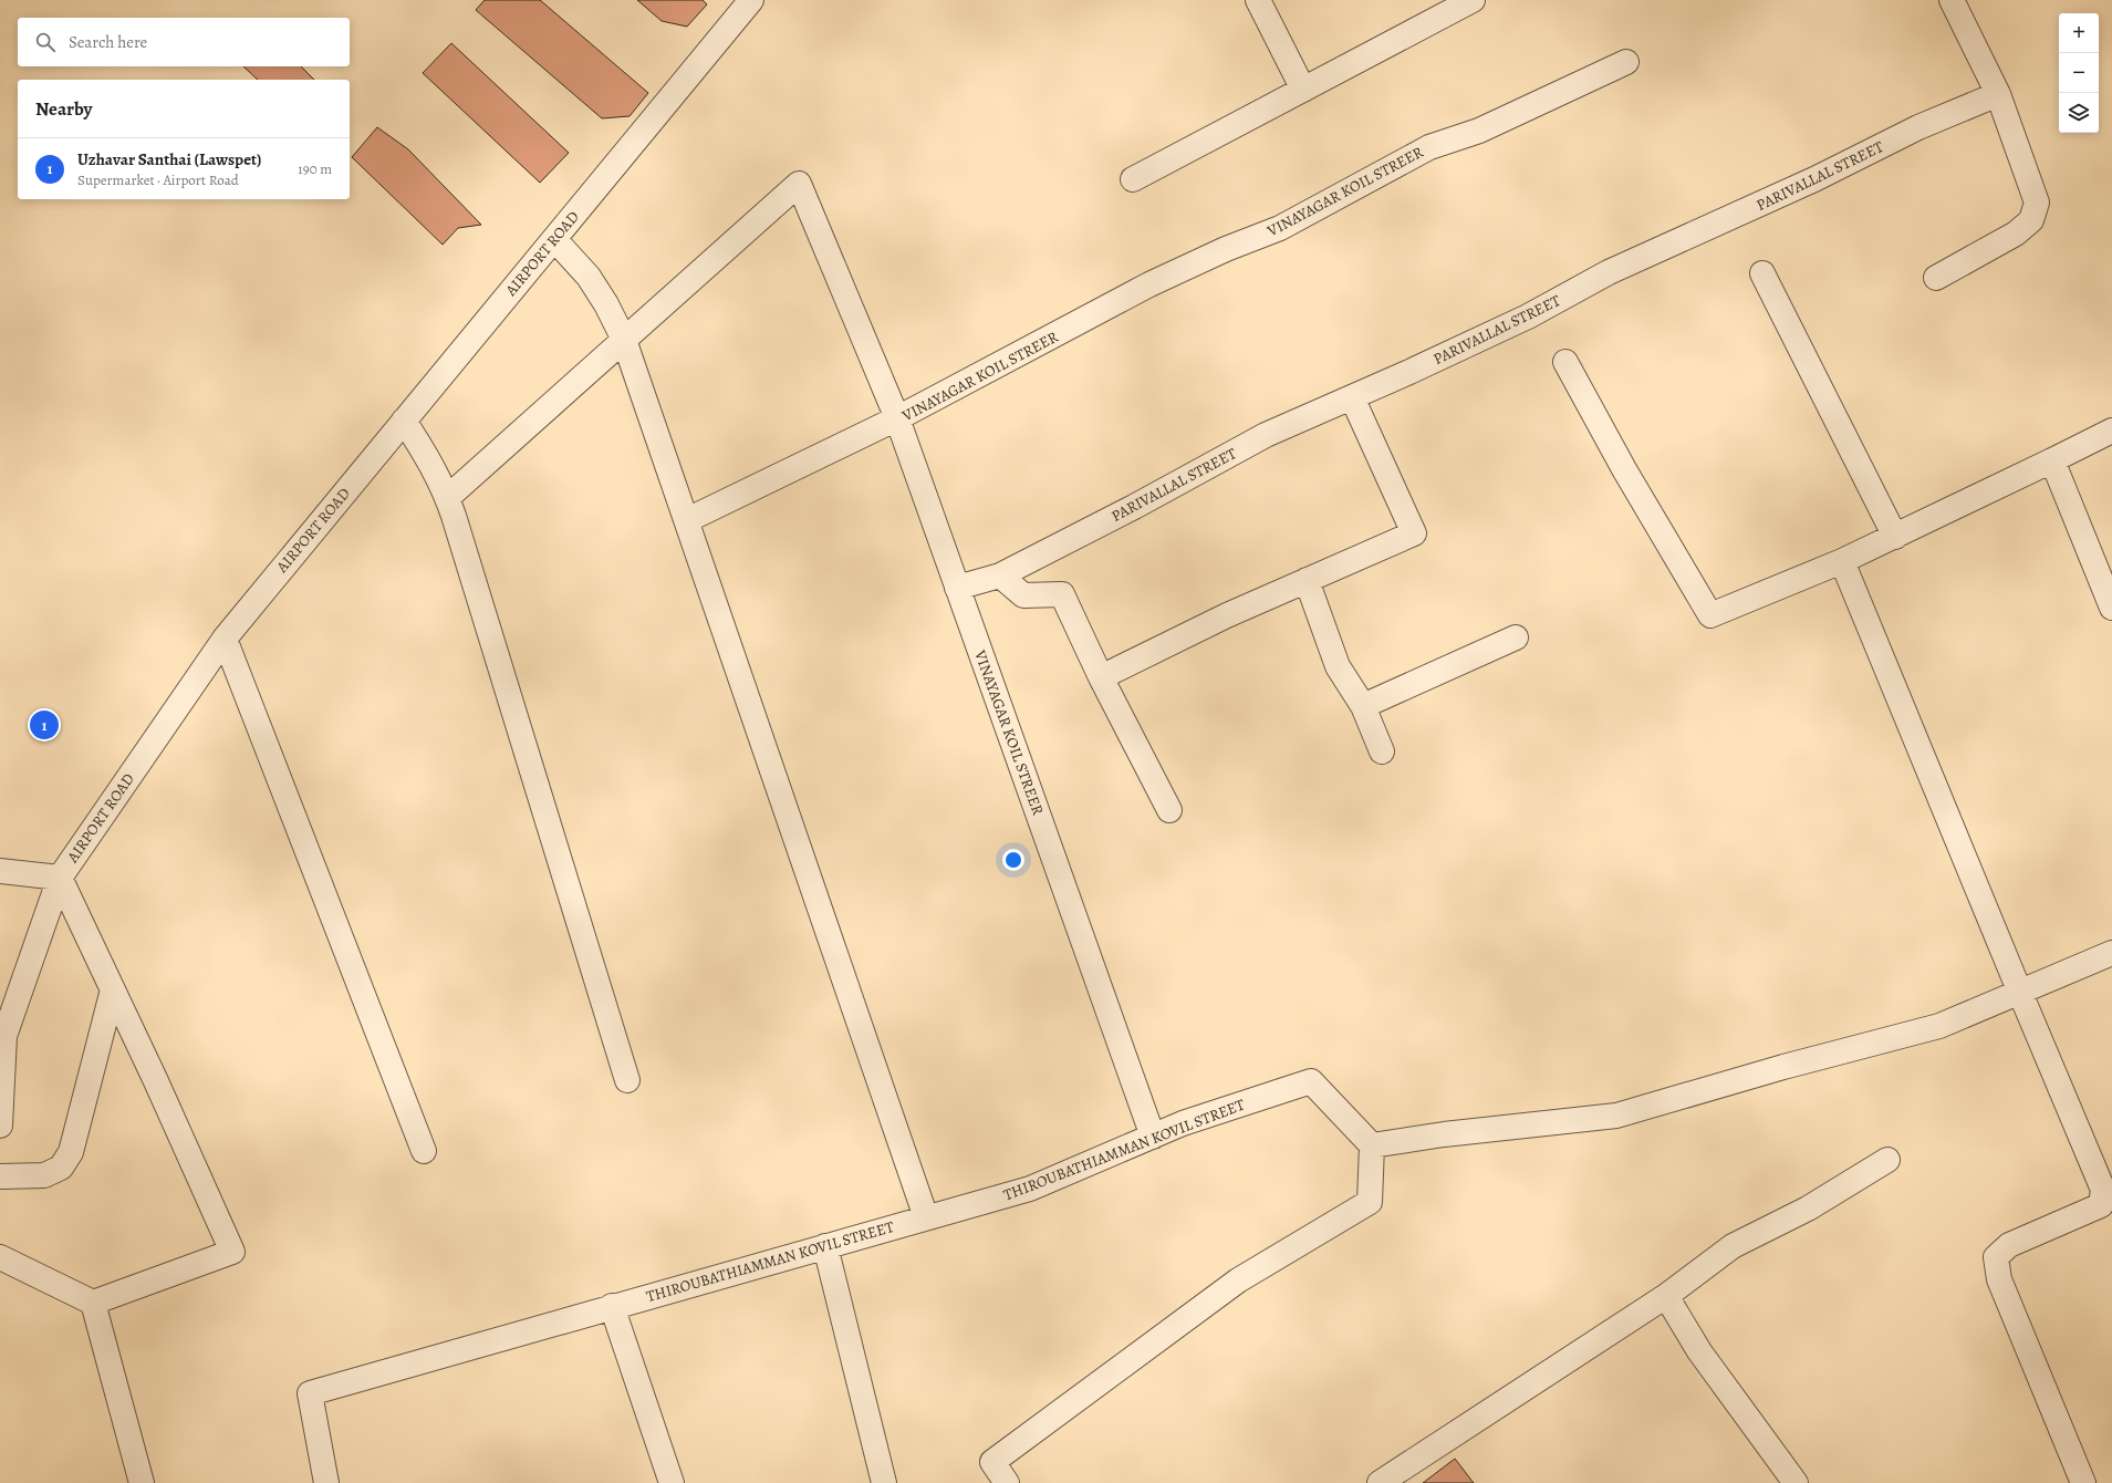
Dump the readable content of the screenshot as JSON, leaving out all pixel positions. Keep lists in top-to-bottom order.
{
  "streets": {
    "street": [
      "PARIVALLAL STREET",
      "VINAYAGAR KOIL STREER",
      "AIRPORT ROAD",
      "THIROUBATHIAMMAN KOVIL STREET"
    ]
  },
  "crossings": [
    ["PARIVALLAL STREET", "VINAYAGAR KOIL STREER"],
    ["VINAYAGAR KOIL STREER", "THIROUBATHIAMMAN KOVIL STREET"]
  ],
  "page": {
    "map_buttons": ["+", "−"],
    "search": "Search here",
    "heading": "Nearby",
    "list": [
      {
        "mark": "1",
        "name": "Uzhavar Santhai (Lawspet)",
        "note": "Supermarket · Airport Road",
        "value": "190 m"
      }
    ],
    "pins": "1"
  }
}
